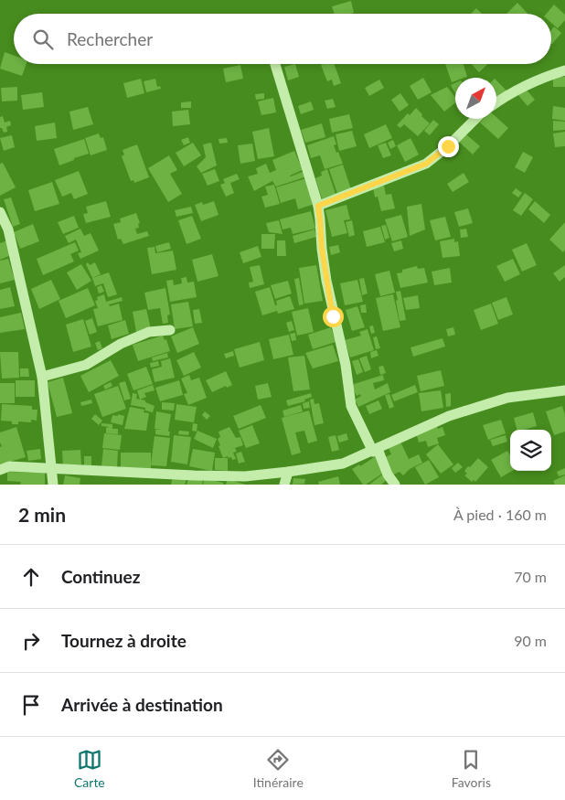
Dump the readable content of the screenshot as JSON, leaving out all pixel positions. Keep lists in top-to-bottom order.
{
  "north": "top right",
  "page": {
    "search": "Rechercher",
    "heading": ["2 min", "À pied · 160 m"],
    "list": [
      ["Continuez", "70 m"],
      ["Tournez à droite", "90 m"],
      "Arrivée à destination"
    ],
    "nav": ["Carte", "Itinéraire", "Favoris"]
  }
}
